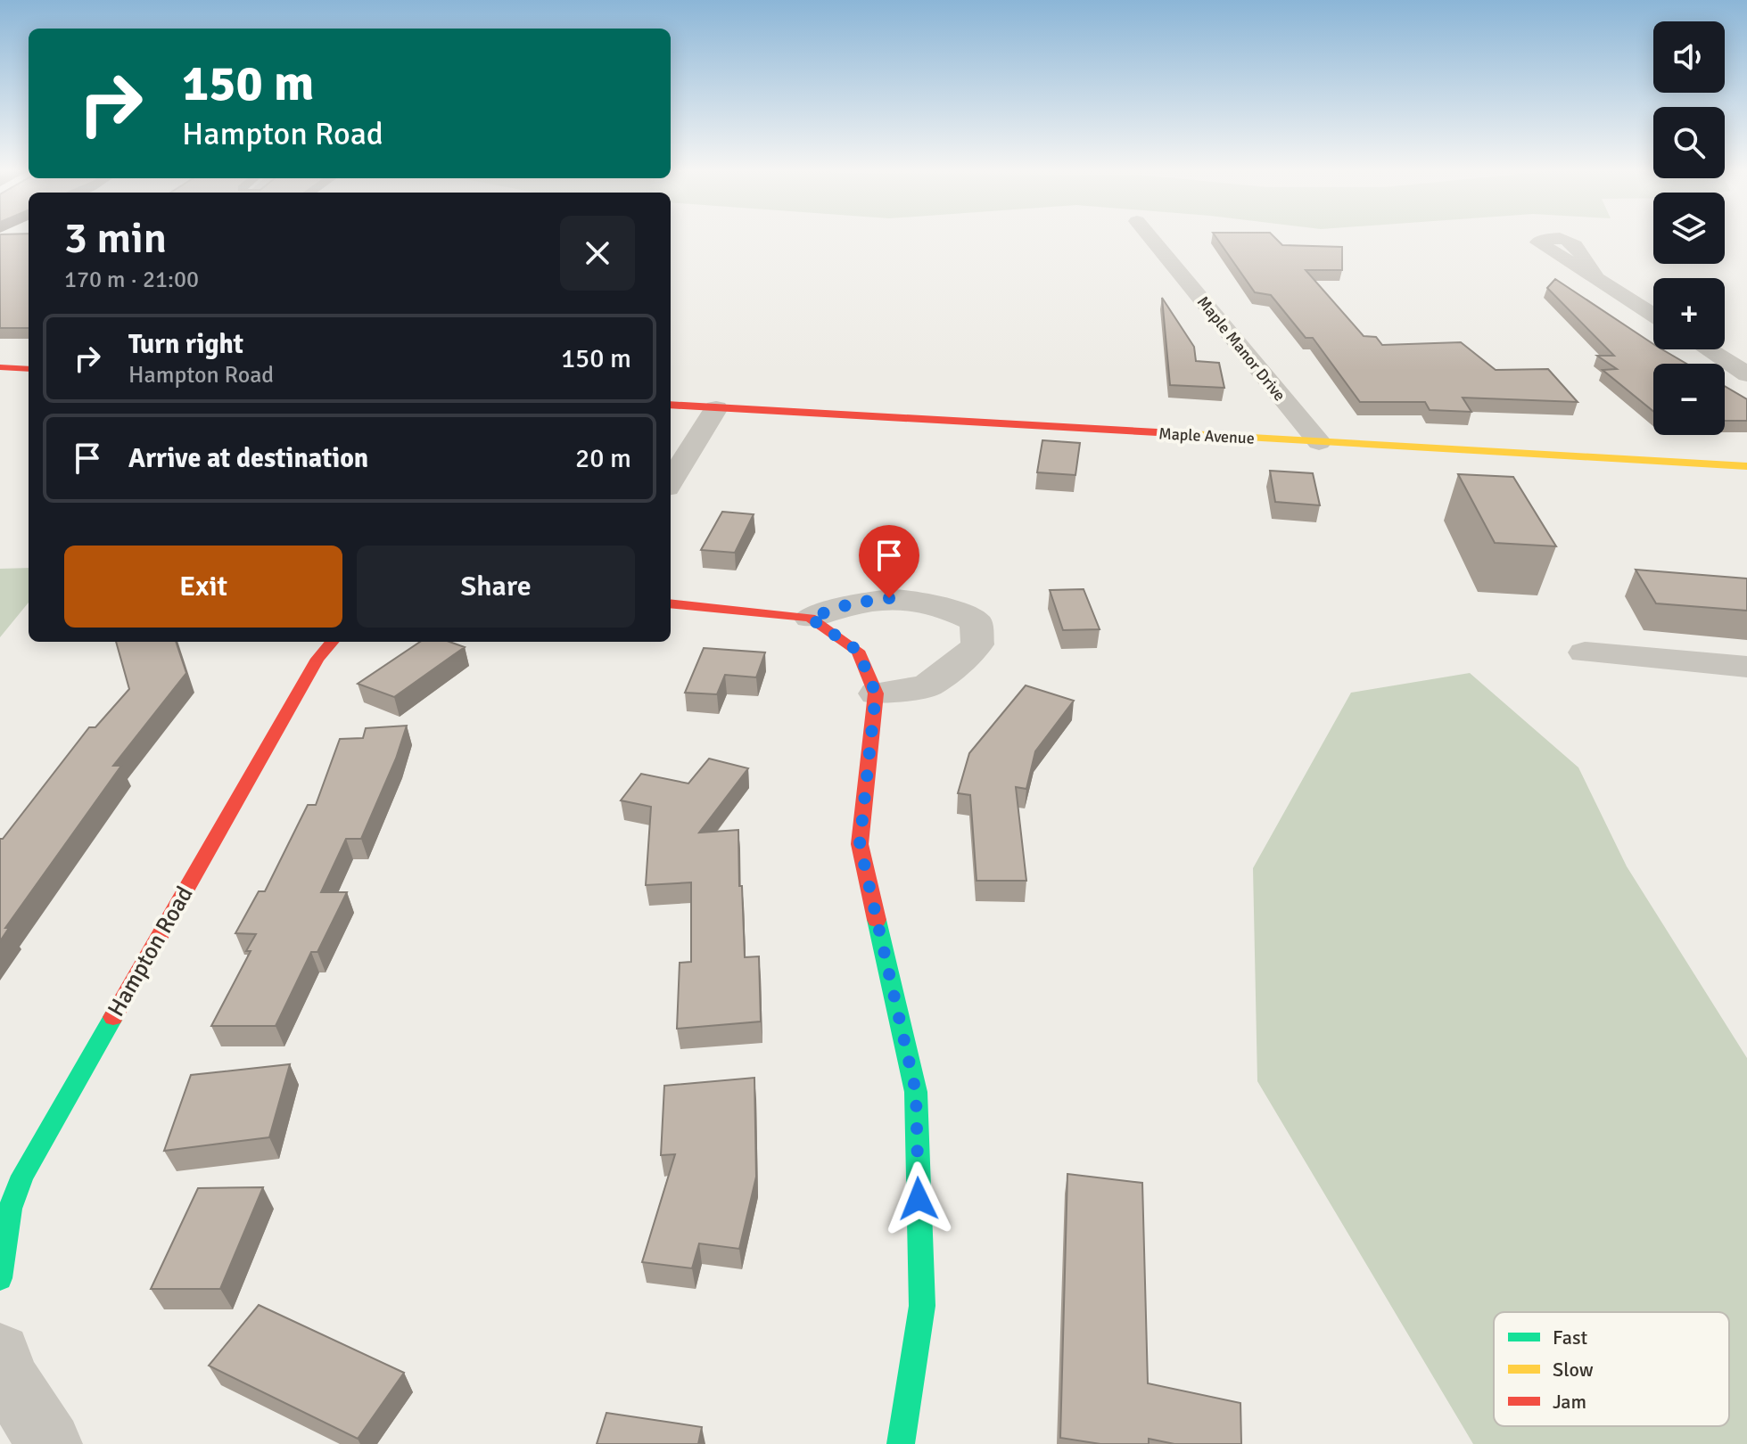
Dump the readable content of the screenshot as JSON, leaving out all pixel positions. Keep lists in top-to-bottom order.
{
  "streets": {
    "street": ["Maple Manor Drive", "Maple Avenue", "Hampton Road"]
  },
  "crossings": [
    ["Maple Manor Drive", "Maple Avenue"]
  ],
  "legend": ["Fast", "Slow", "Jam"],
  "page": {
    "map_buttons": ["+", "−"],
    "turn": ["150 m", "Hampton Road"],
    "heading": ["3 min", "170 m · 21:00"],
    "list": [
      {
        "name": "Turn right",
        "note": "Hampton Road",
        "value": "150 m"
      },
      {
        "name": "Arrive at destination",
        "value": "20 m"
      }
    ],
    "buttons": ["Exit", "Share"]
  }
}
